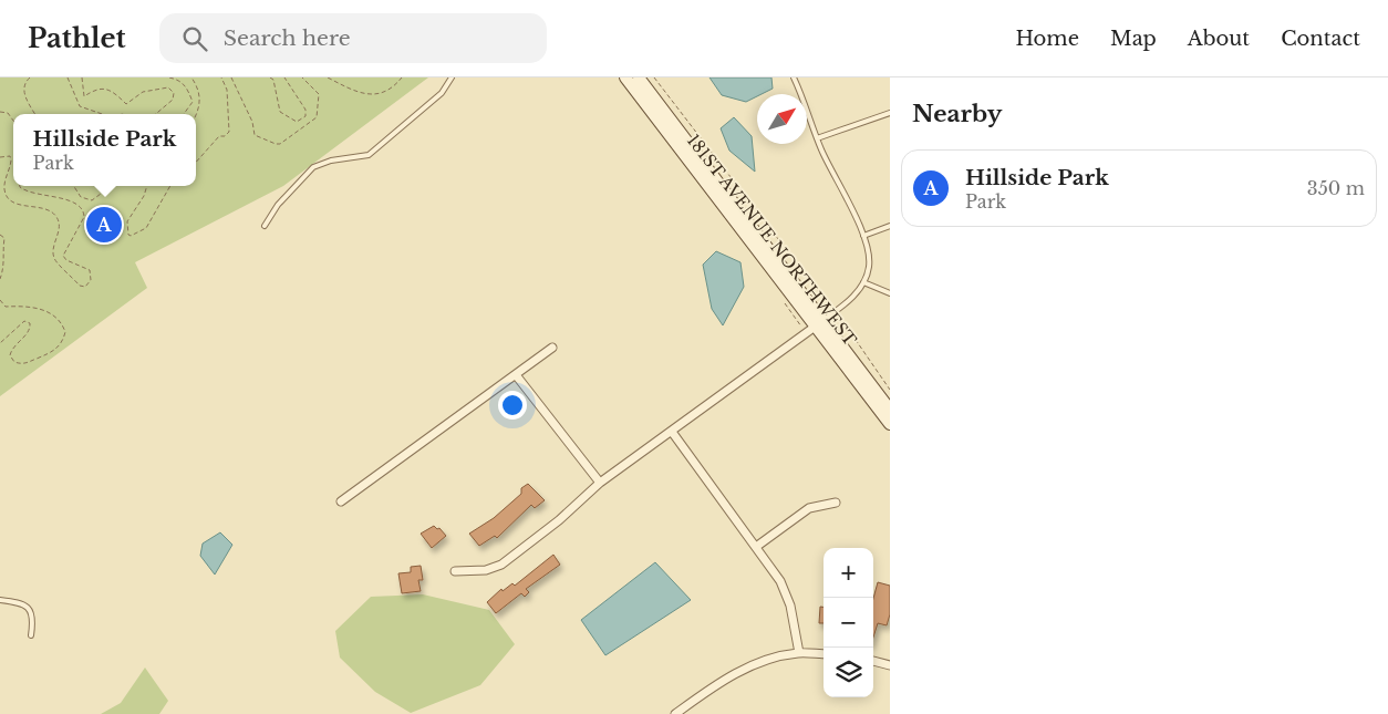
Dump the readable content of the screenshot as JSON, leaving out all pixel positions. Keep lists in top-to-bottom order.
{
  "streets": {
    "main road": ["181ST AVENUE NORTHWEST"]
  },
  "north": "top right",
  "page": {
    "header": "Pathlet",
    "search": "Search here",
    "nav": [
      "Home",
      "Map",
      "About",
      "Contact"
    ],
    "heading": "Nearby",
    "popup": ["Hillside Park", "Park"],
    "list": [
      {
        "mark": "A",
        "name": "Hillside Park",
        "note": "Park",
        "value": "350 m"
      }
    ],
    "pins": "A",
    "map_buttons": ["+", "−"]
  }
}
